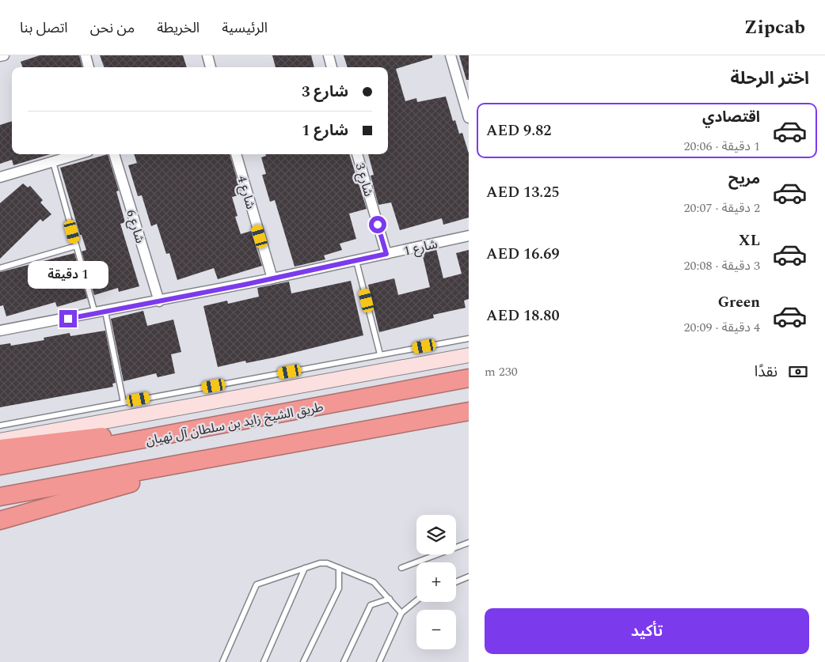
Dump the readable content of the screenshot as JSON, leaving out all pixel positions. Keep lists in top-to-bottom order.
{
  "streets": {
    "highway": ["طريق الشيخ زايد بن سلطان آل نهيان"],
    "street": [
      "شارع 3",
      "شارع 4",
      "شارع 6",
      "شارع 1"
    ]
  },
  "crossings": [
    ["شارع 3", "شارع 1"],
    ["شارع 4", "شارع 1"],
    ["شارع 6", "شارع 1"]
  ],
  "page": {
    "header": "Zipcab",
    "nav": [
      "الرئيسية",
      "الخريطة",
      "من نحن",
      "اتصل بنا"
    ],
    "heading": "اختر الرحلة",
    "banner": ["شارع 3", "شارع 1"],
    "list": [
      {
        "name": "اقتصادي",
        "note": "1 دقيقة · 20:06",
        "value": "AED 9.82"
      },
      {
        "name": "مريح",
        "note": "2 دقيقة · 20:07",
        "value": "AED 13.25"
      },
      {
        "name": "XL",
        "note": "3 دقيقة · 20:08",
        "value": "AED 16.69"
      },
      {
        "name": "Green",
        "note": "4 دقيقة · 20:09",
        "value": "AED 18.80"
      }
    ],
    "bubble": "1 دقيقة",
    "pay": ["نقدًا", "230 m"],
    "map_buttons": ["+", "−"],
    "buttons": "تأكيد"
  }
}
